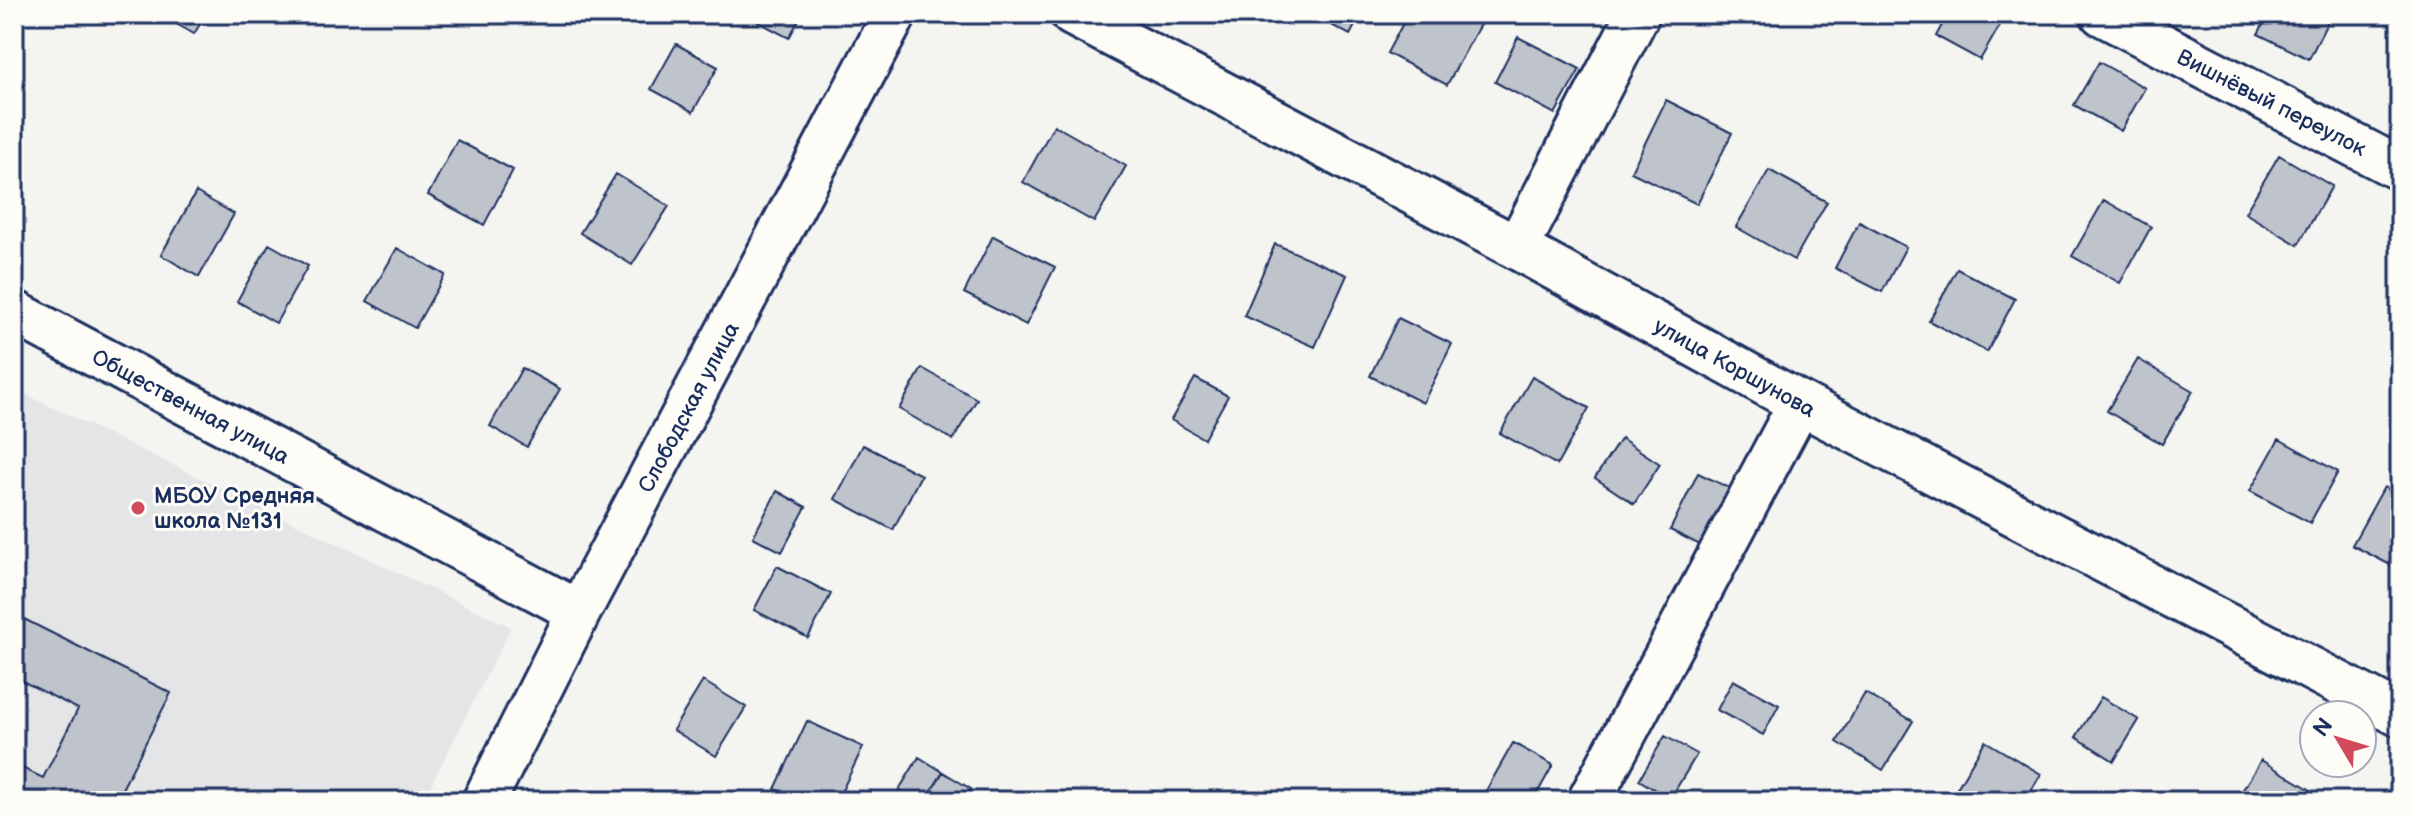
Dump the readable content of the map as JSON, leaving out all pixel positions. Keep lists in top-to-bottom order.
{
  "streets": {
    "street": [
      "Вишнёвый переулок",
      "улица Коршунова",
      "Общественная улица",
      "Слободская улица"
    ]
  },
  "crossings": [
    ["Общественная улица", "Слободская улица"]
  ],
  "places": ["МБОУ Средняя школа №131"],
  "north": "top left"
}
